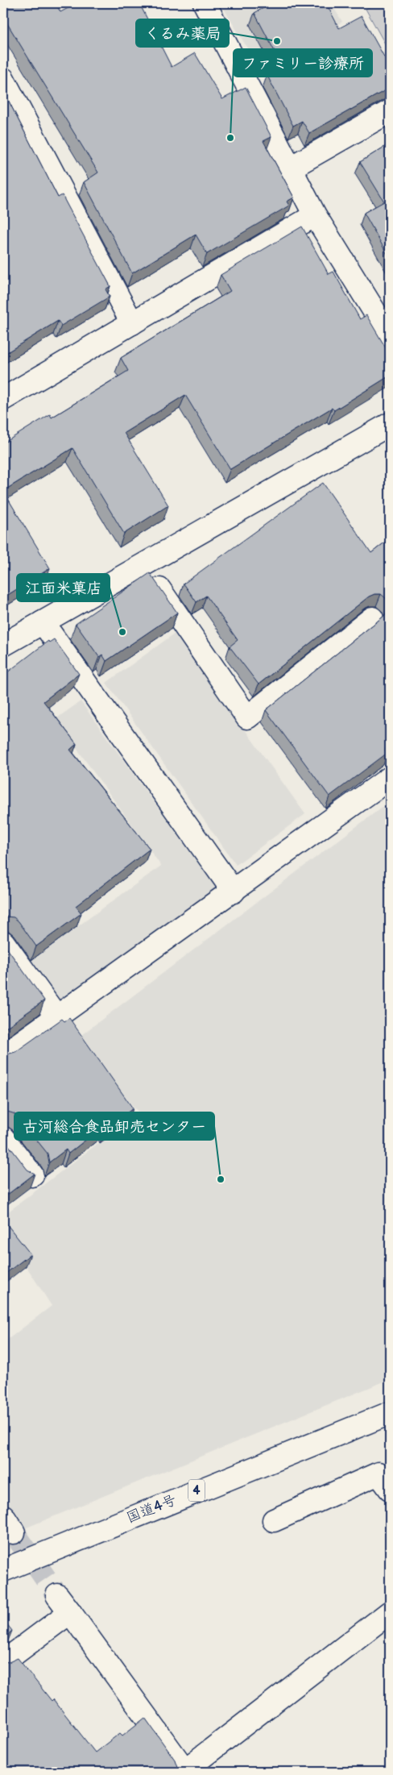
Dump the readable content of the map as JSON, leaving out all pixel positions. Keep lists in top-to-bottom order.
{
  "streets": {
    "main road": ["4", "国道4号"]
  },
  "places": [
    "くるみ薬局",
    "ファミリー診療所",
    "江面米菓店",
    "古河総合食品卸売センター"
  ]
}
